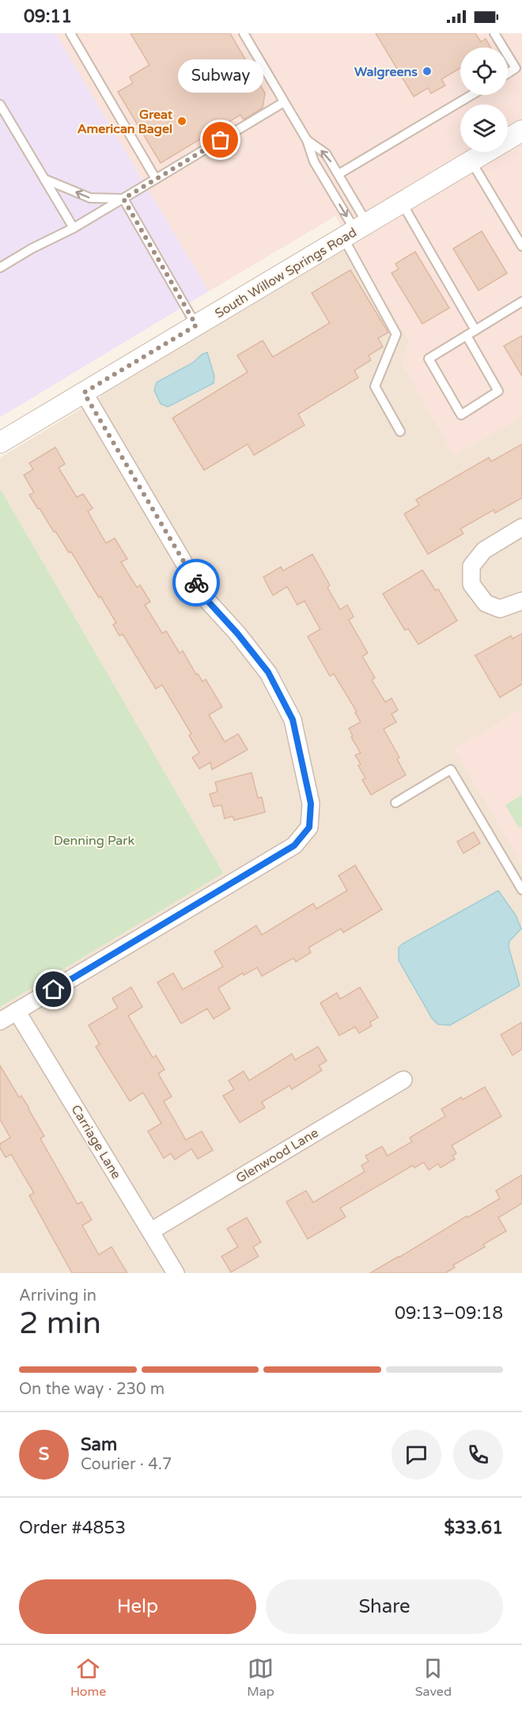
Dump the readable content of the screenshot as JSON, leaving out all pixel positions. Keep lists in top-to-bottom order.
{
  "streets": {
    "street": ["South Willow Springs Road", "Carriage Lane", "Glenwood Lane"]
  },
  "crossings": [
    ["Carriage Lane", "Glenwood Lane"]
  ],
  "parks": ["Denning Park"],
  "places": ["Walgreens", "Great American Bagel", "Subway"],
  "page": {
    "status": "09:11",
    "bubble": "Subway",
    "heading": ["2 min", "Arriving in", "09:13–09:18"],
    "panel": [
      "Sam",
      "Courier · 4.7",
      "Order #4853",
      "$33.61"
    ],
    "bar": "On the way · 230 m",
    "round": "S",
    "buttons": ["Help", "Share"],
    "tabs": ["Home", "Map", "Saved"]
  }
}
